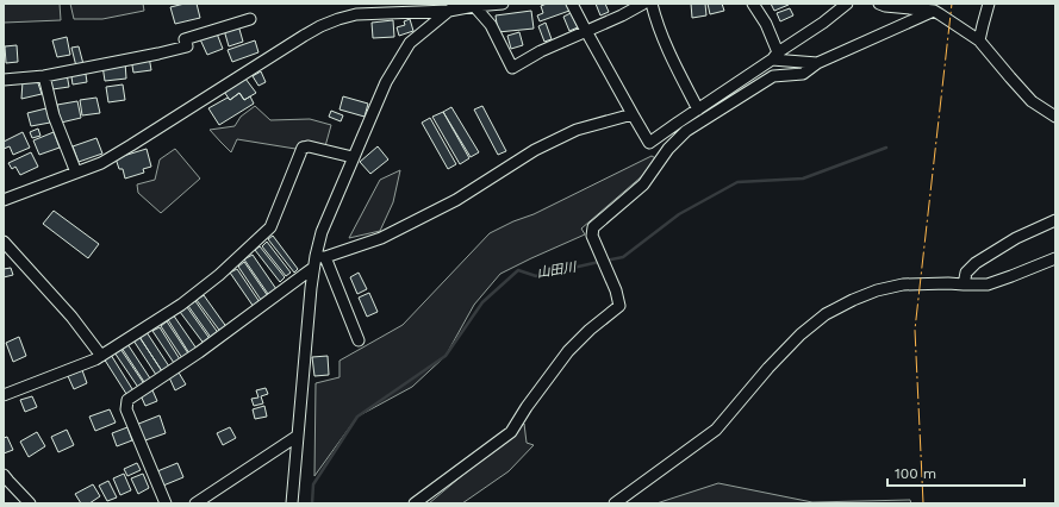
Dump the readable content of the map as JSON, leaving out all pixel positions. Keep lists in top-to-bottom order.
{
  "water": ["山田川"],
  "scale_bar": "100 m"
}
